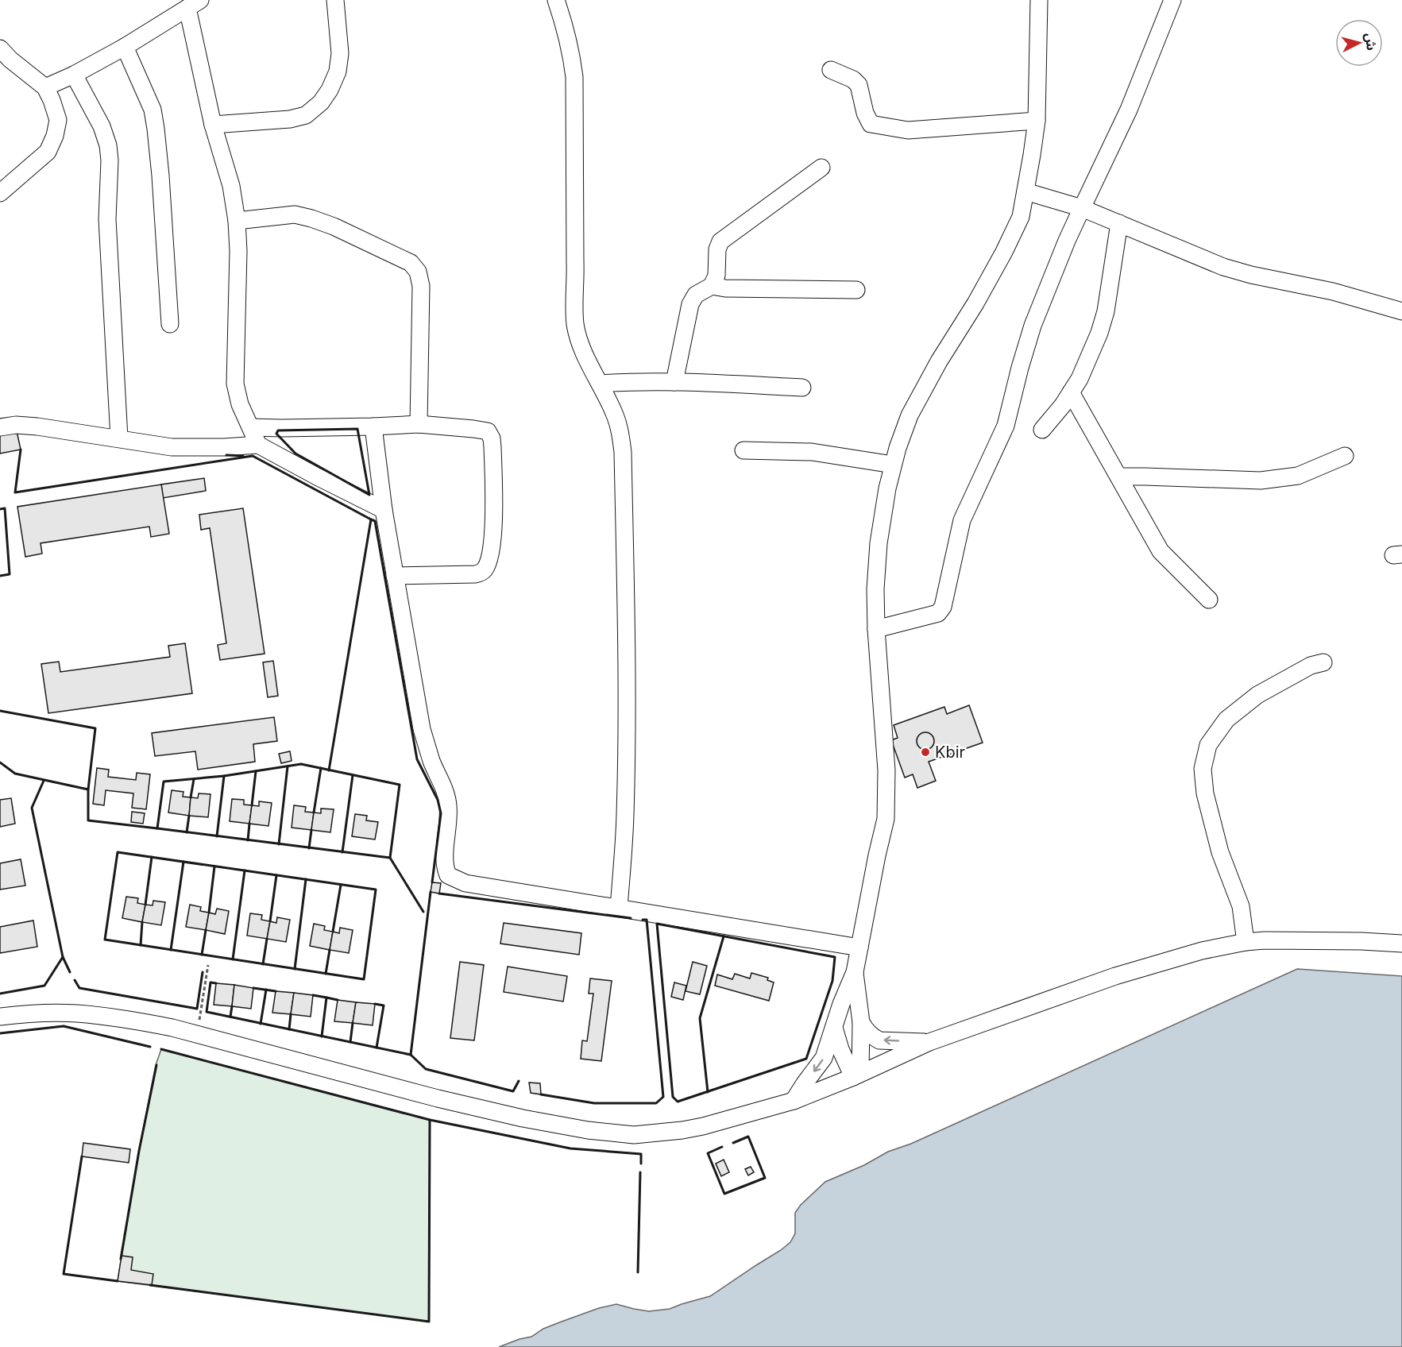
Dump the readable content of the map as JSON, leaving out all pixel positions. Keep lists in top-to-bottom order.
{
  "places": ["Kbir"],
  "north": "right"
}
